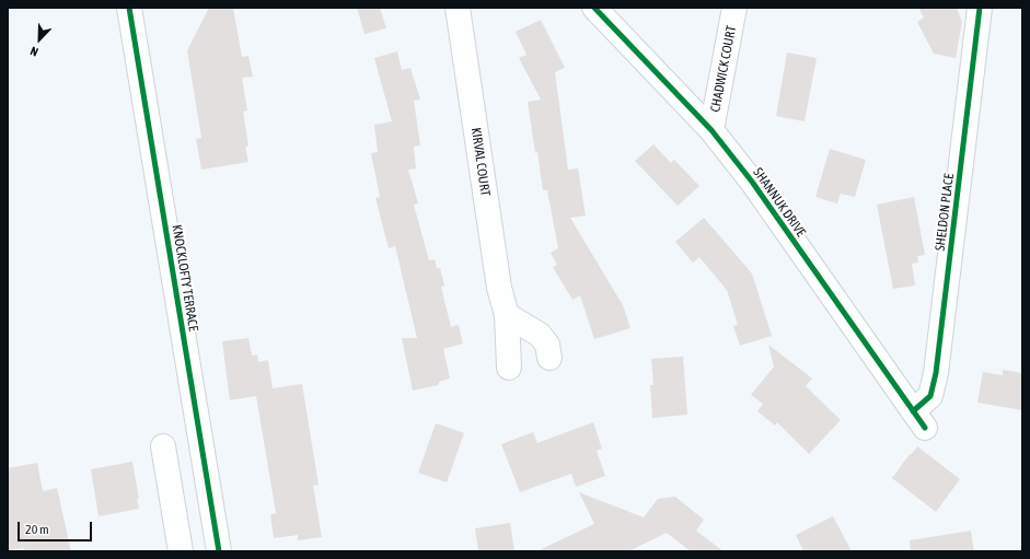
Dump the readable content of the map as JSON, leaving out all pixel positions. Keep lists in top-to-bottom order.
{
  "streets": {
    "street": [
      "CHADWICK COURT",
      "KIRVAL COURT",
      "SHANNUK DRIVE",
      "SHELDON PLACE",
      "KNOCKLOFTY TERRACE"
    ]
  },
  "crossings": [
    ["CHADWICK COURT", "SHANNUK DRIVE"],
    ["SHANNUK DRIVE", "SHELDON PLACE"]
  ],
  "scale_bar": "20 m",
  "north": "bottom left"
}
